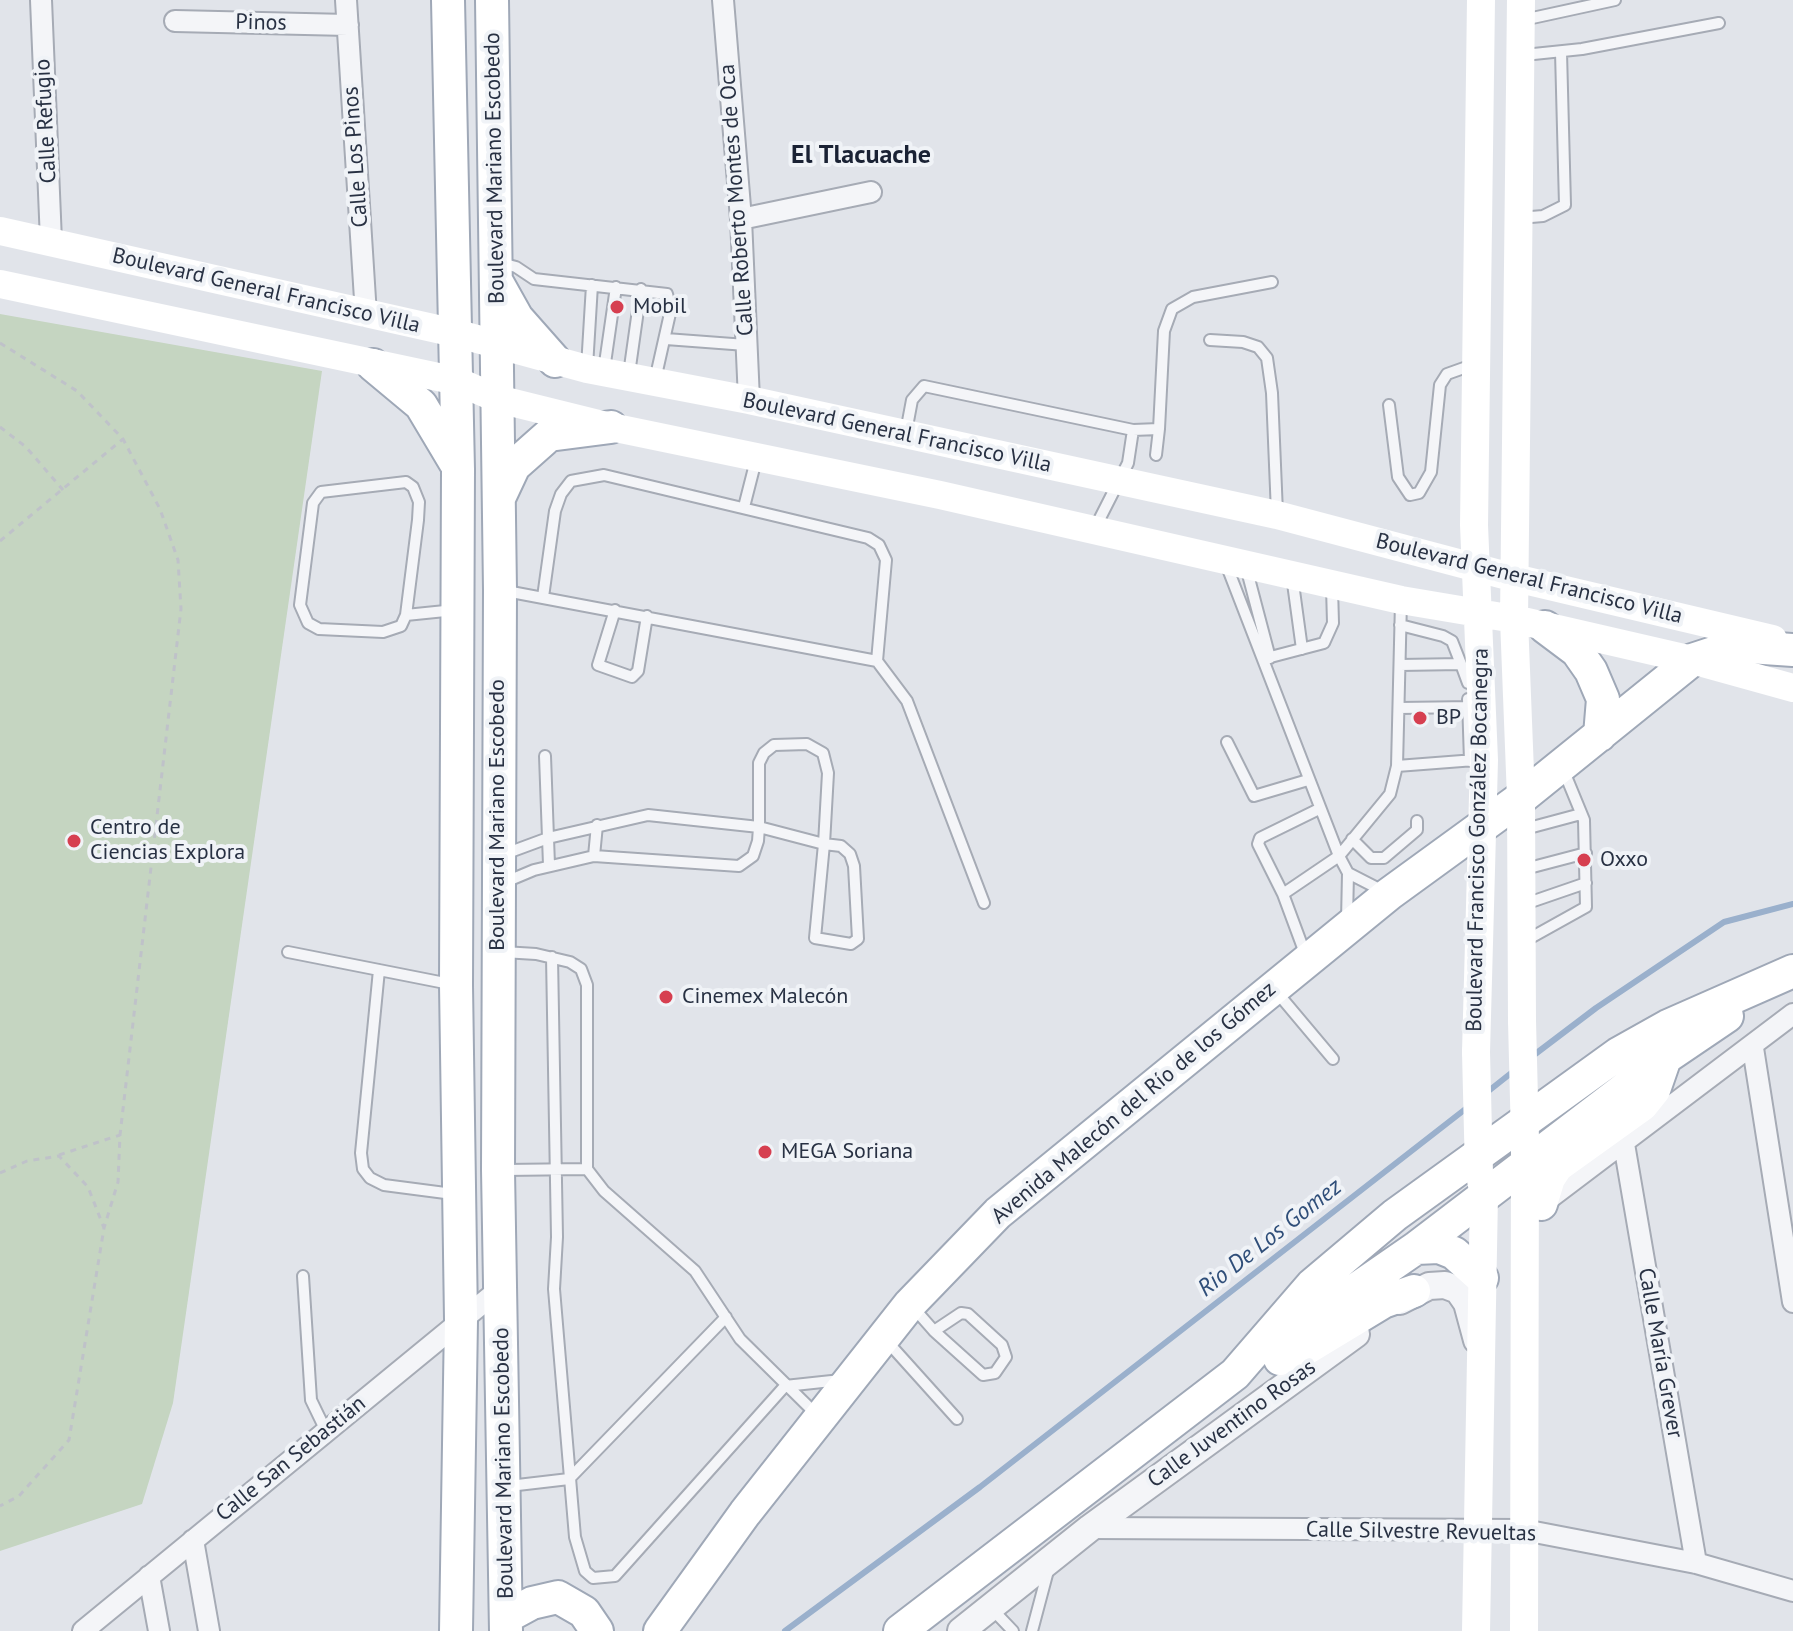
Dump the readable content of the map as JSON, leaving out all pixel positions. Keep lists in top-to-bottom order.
{
  "streets": {
    "main road": [
      "Boulevard Mariano Escobedo",
      "Boulevard General Francisco Villa",
      "Boulevard Francisco González Bocanegra",
      "Avenida Malecón del Río de los Gómez"
    ],
    "street": [
      "Pinos",
      "Calle Refugio",
      "Calle Los Pinos",
      "Calle Roberto Montes de Oca",
      "Calle María Grever",
      "Calle Juventino Rosas",
      "Calle San Sebastián",
      "Calle Silvestre Revueltas"
    ]
  },
  "crossings": [
    ["Pinos", "Calle Los Pinos"],
    ["Calle Refugio", "Boulevard General Francisco Villa"],
    ["Calle Los Pinos", "Boulevard General Francisco Villa"],
    ["Boulevard Mariano Escobedo", "Boulevard General Francisco Villa"],
    ["Boulevard Mariano Escobedo", "Calle San Sebastián"],
    ["Calle Roberto Montes de Oca", "Boulevard General Francisco Villa"],
    ["Boulevard General Francisco Villa", "Boulevard Francisco González Bocanegra"],
    ["Boulevard General Francisco Villa", "Avenida Malecón del Río de los Gómez"],
    ["Boulevard Francisco González Bocanegra", "Avenida Malecón del Río de los Gómez"],
    ["Boulevard Francisco González Bocanegra", "Calle Silvestre Revueltas"],
    ["Calle María Grever", "Calle Silvestre Revueltas"],
    ["Calle Juventino Rosas", "Calle Silvestre Revueltas"]
  ],
  "districts": ["El Tlacuache"],
  "water": ["Rio De Los Gomez"],
  "places": [
    "Mobil",
    "BP",
    "Centro de Ciencias Explora",
    "Oxxo",
    "Cinemex Malecón",
    "MEGA Soriana"
  ]
}
